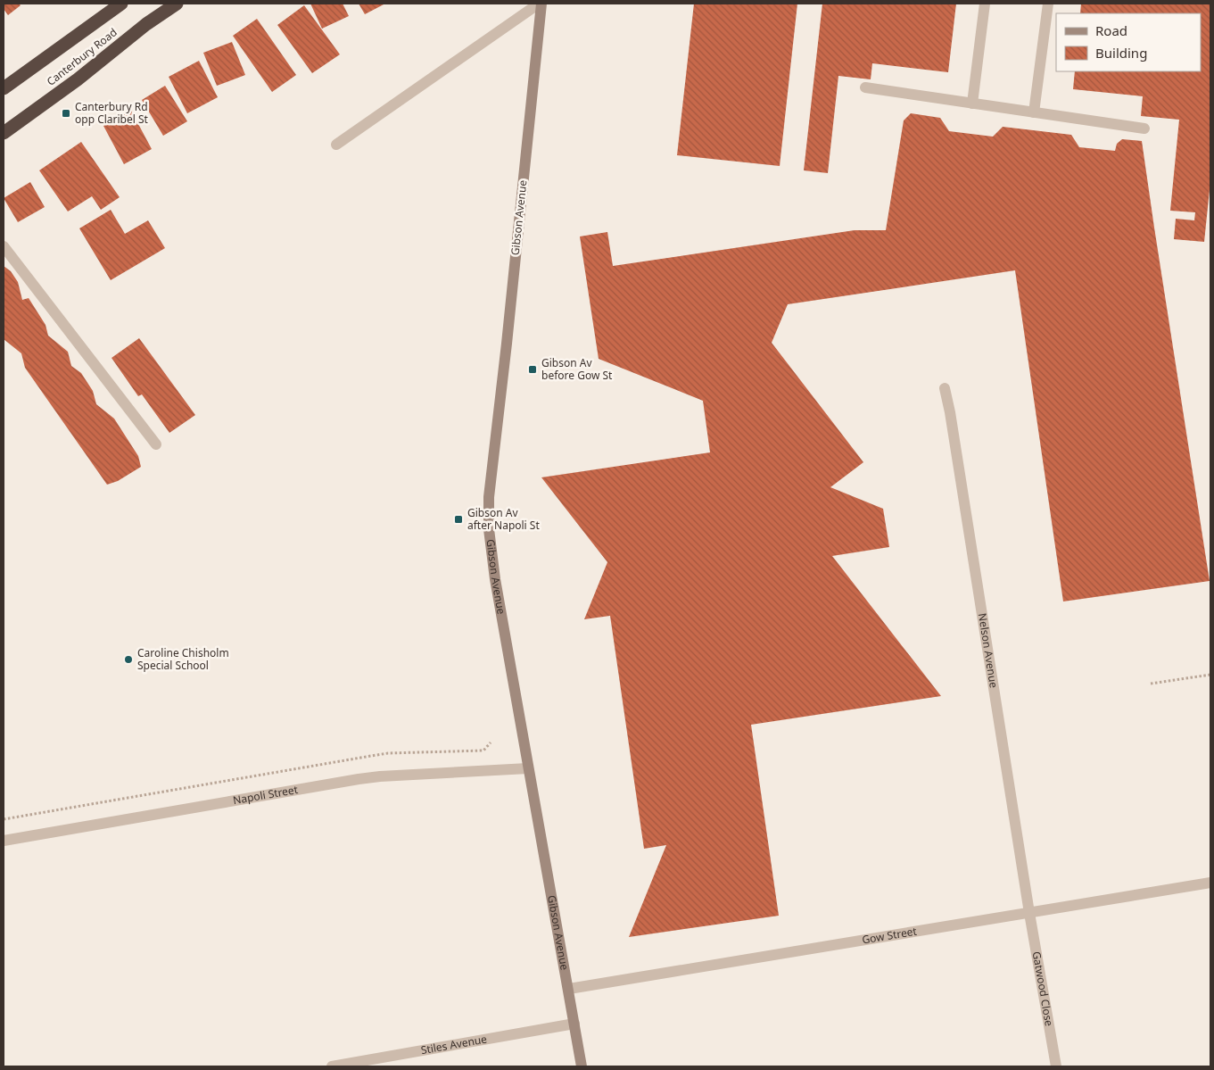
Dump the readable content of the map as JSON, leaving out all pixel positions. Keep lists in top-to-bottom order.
{
  "streets": {
    "highway": ["Canterbury Road"],
    "main road": ["Gibson Avenue"],
    "street": [
      "Nelson Avenue",
      "Napoli Street",
      "Gow Street",
      "Gatwood Close",
      "Stiles Avenue"
    ]
  },
  "crossings": [
    ["Gibson Avenue", "Napoli Street"],
    ["Gibson Avenue", "Gow Street"],
    ["Gibson Avenue", "Stiles Avenue"],
    ["Nelson Avenue", "Gow Street"],
    ["Nelson Avenue", "Gatwood Close"],
    ["Gow Street", "Gatwood Close"]
  ],
  "places": {
    "transit": ["Canterbury Rd opp Claribel St", "Gibson Av before Gow St", "Gibson Av after Napoli St"],
    "other": ["Caroline Chisholm Special School"]
  },
  "legend": ["Road", "Building"]
}
